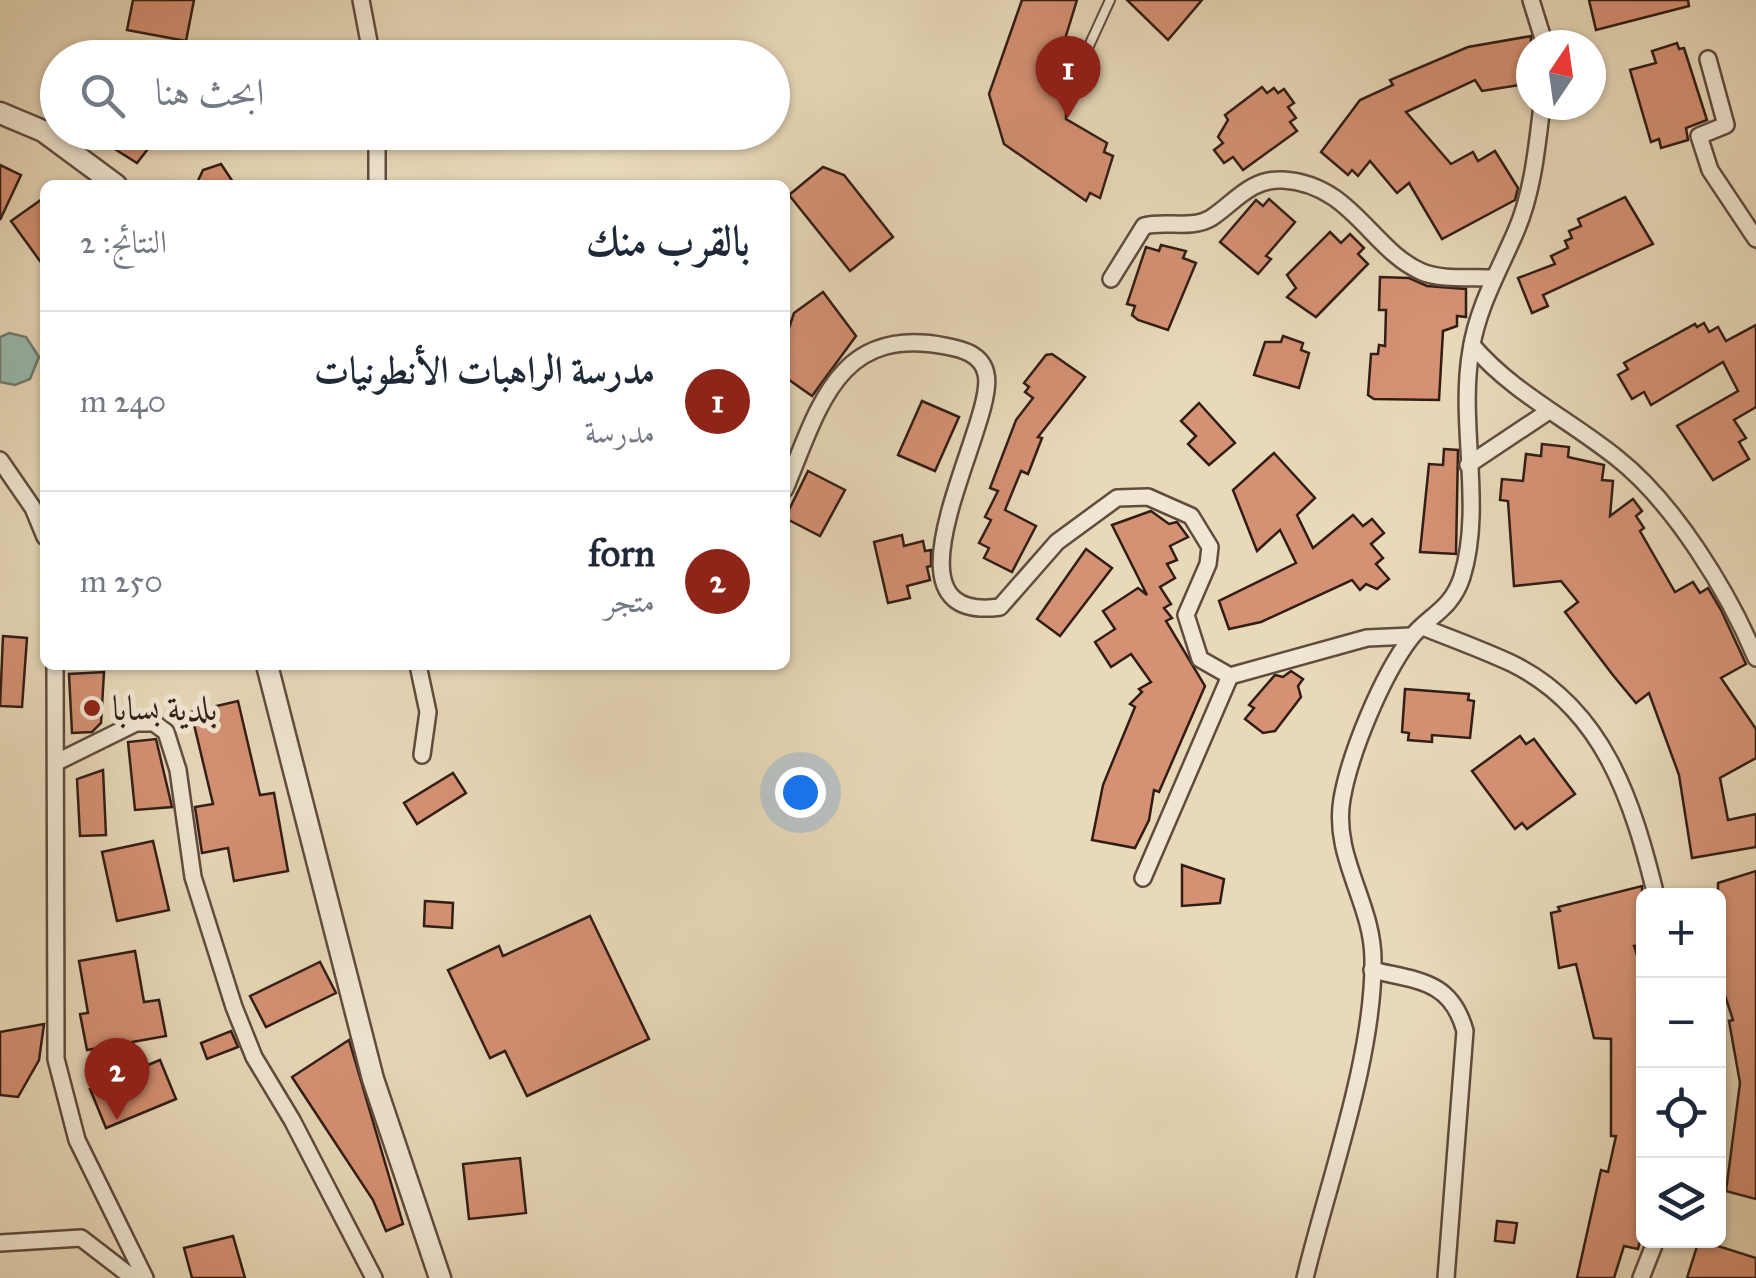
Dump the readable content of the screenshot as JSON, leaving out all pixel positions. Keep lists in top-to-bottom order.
{
  "places": ["بلدية بسابا"],
  "north": "top",
  "page": {
    "pins": ["1", "2"],
    "search": "ابحث هنا",
    "heading": ["بالقرب منك", "النتائج: 2"],
    "list": [
      {
        "mark": "1",
        "name": "مدرسة الراهبات الأنطونيات",
        "note": "مدرسة",
        "value": "240 m"
      },
      {
        "mark": "2",
        "name": "forn",
        "note": "متجر",
        "value": "250 m"
      }
    ],
    "map_buttons": ["+", "−"]
  }
}
